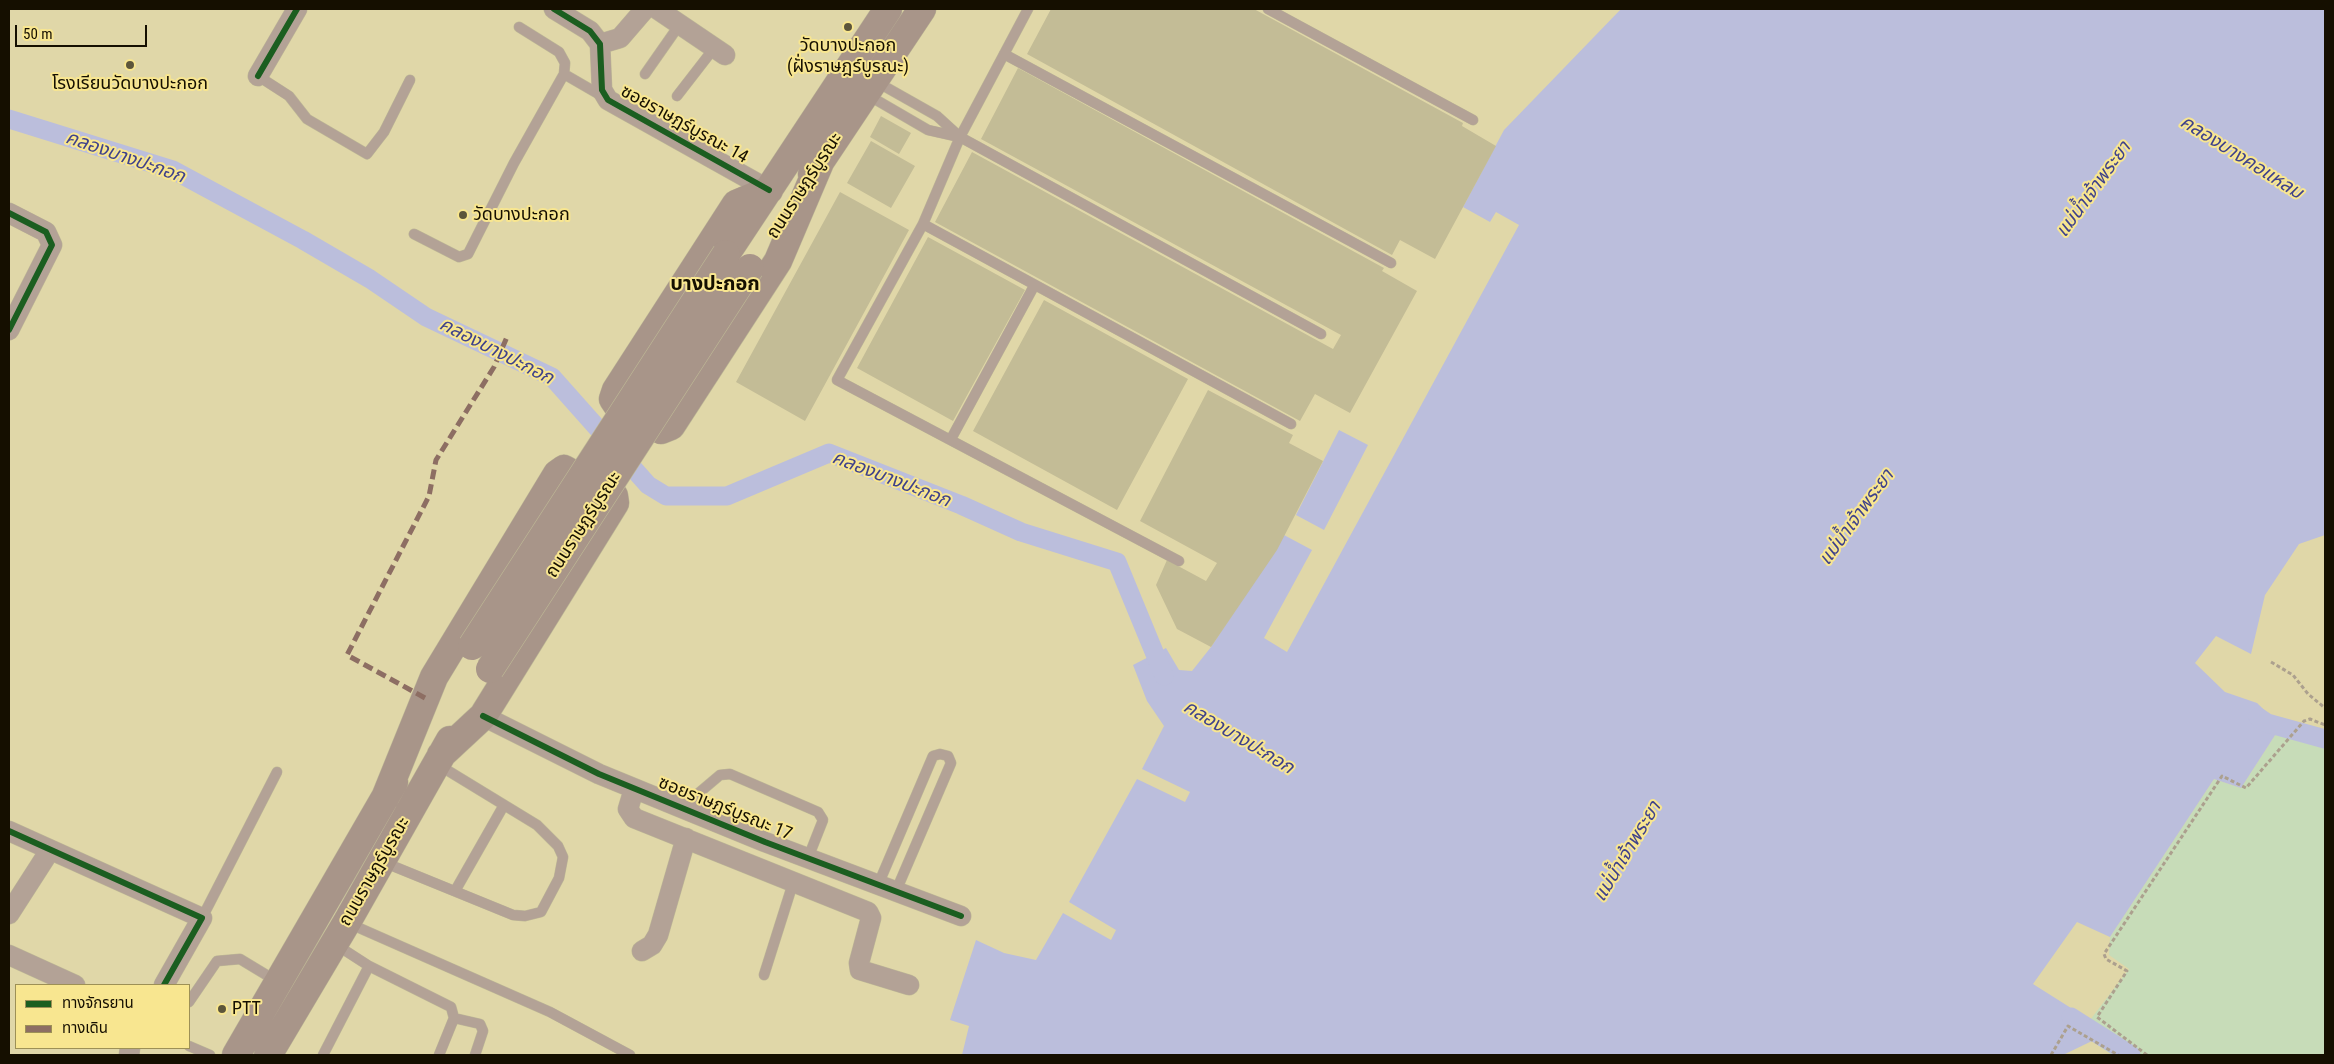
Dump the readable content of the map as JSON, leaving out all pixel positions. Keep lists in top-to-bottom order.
{
  "streets": {
    "main road": ["ถนนราษฎร์บูรณะ"],
    "street": ["ซอยราษฎร์บูรณะ 14", "ซอยราษฎร์บูรณะ 17"]
  },
  "crossings": [
    ["ซอยราษฎร์บูรณะ 14", "ถนนราษฎร์บูรณะ"]
  ],
  "districts": ["บางปะกอก"],
  "water": ["คลองบางปะกอก", "คลองบางคอแหลม", "แม่น้ำเจ้าพระยา"],
  "places": [
    "วัดบางปะกอก (ฝั่งราษฎร์บูรณะ)",
    "โรงเรียนวัดบางปะกอก",
    "วัดบางปะกอก",
    "PTT"
  ],
  "legend": ["ทางจักรยาน", "ทางเดิน"],
  "scale_bar": "50 m"
}
